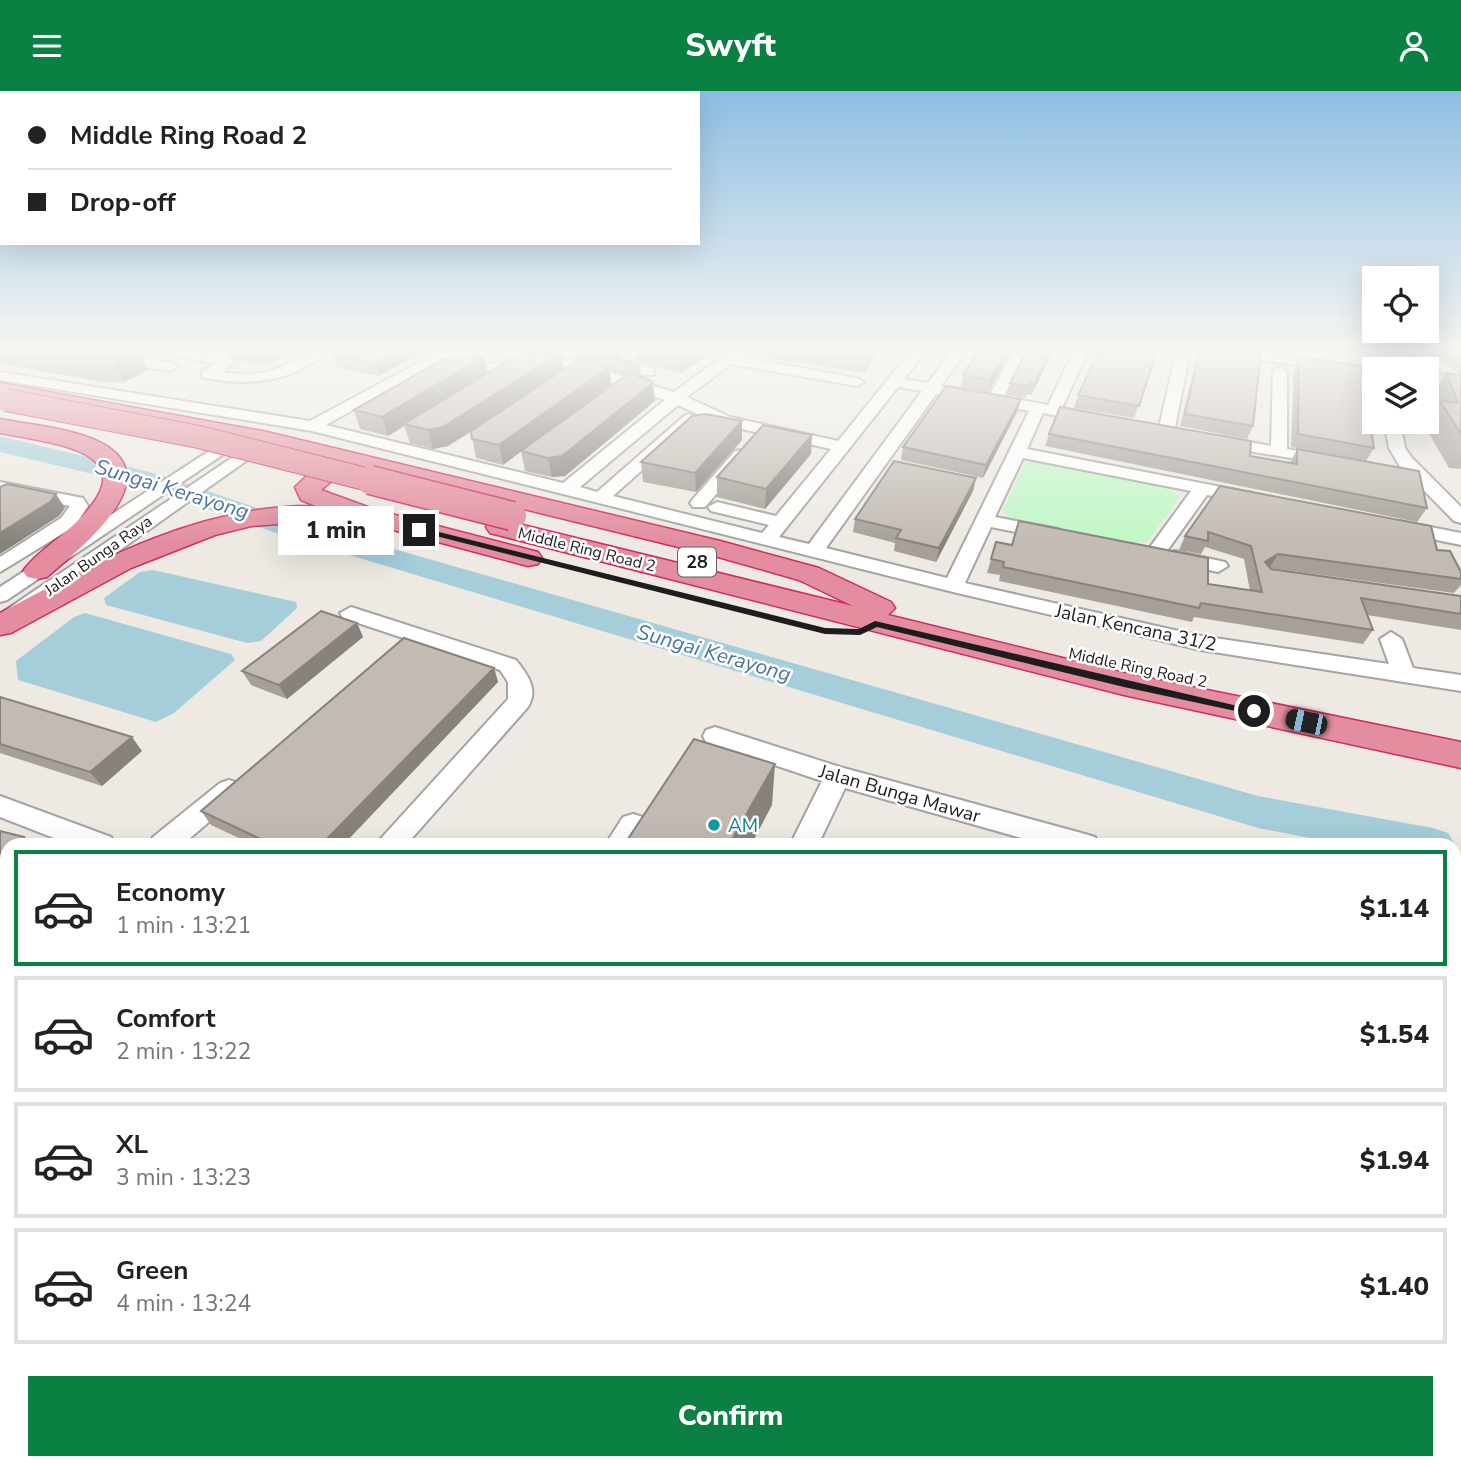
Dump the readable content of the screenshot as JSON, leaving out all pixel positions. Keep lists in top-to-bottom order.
{
  "streets": {
    "highway": ["Middle Ring Road 2", "28"],
    "street": ["Jalan Bunga Raya", "Jalan Kencana 31/2", "Jalan Bunga Mawar"]
  },
  "water": ["Sungai Kerayong"],
  "places": ["AM"],
  "page": {
    "header": "Swyft",
    "banner": ["Middle Ring Road 2", "Drop-off"],
    "bubble": "1 min",
    "list": [
      {
        "name": "Economy",
        "note": "1 min · 13:21",
        "value": "$1.14"
      },
      {
        "name": "Comfort",
        "note": "2 min · 13:22",
        "value": "$1.54"
      },
      {
        "name": "XL",
        "note": "3 min · 13:23",
        "value": "$1.94"
      },
      {
        "name": "Green",
        "note": "4 min · 13:24",
        "value": "$1.40"
      }
    ],
    "buttons": "Confirm"
  }
}
